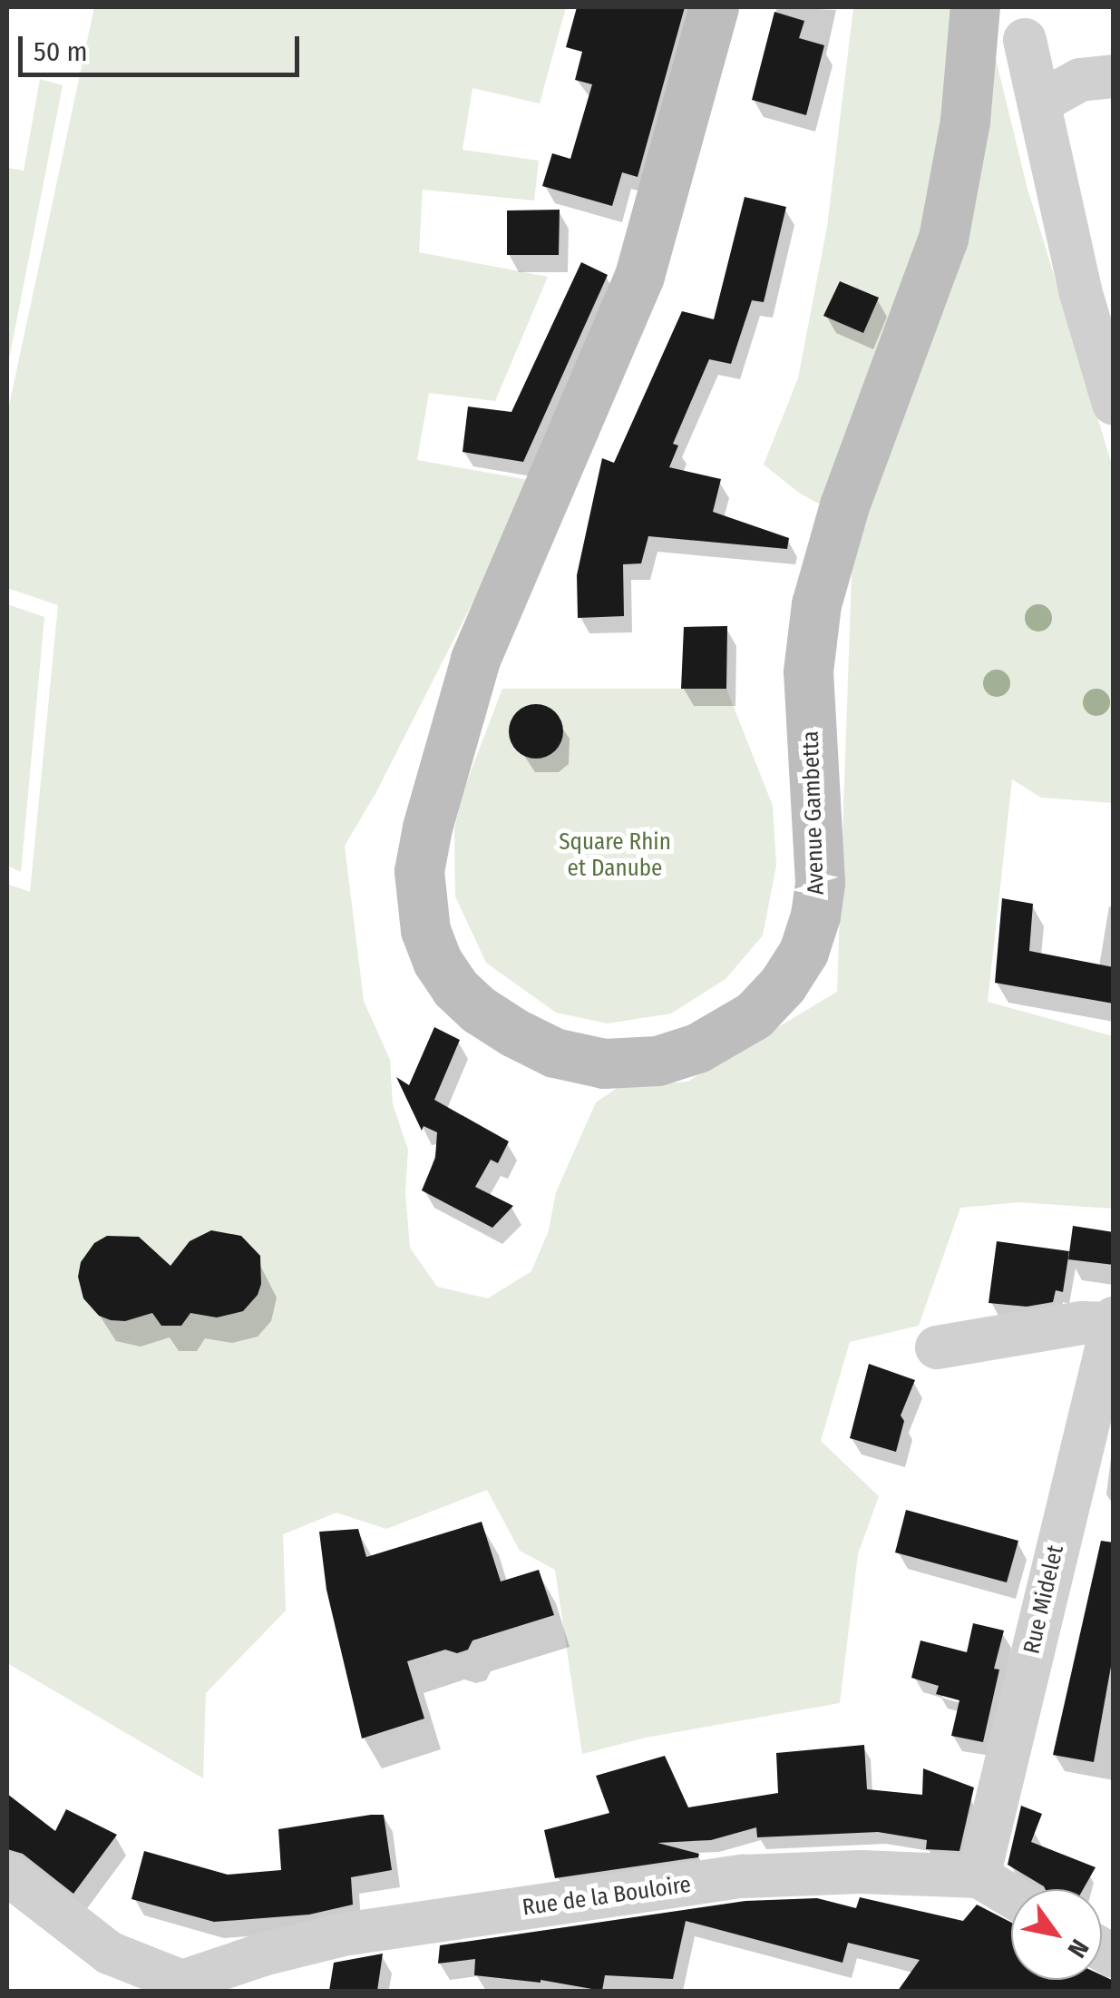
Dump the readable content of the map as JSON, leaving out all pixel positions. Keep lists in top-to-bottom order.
{
  "streets": {
    "main road": ["Avenue Gambetta"],
    "street": ["Rue Midelet", "Rue de la Bouloire"]
  },
  "crossings": [
    ["Rue Midelet", "Rue de la Bouloire"]
  ],
  "parks": ["Square Rhin et Danube"],
  "scale_bar": "50 m",
  "north": "bottom right"
}
